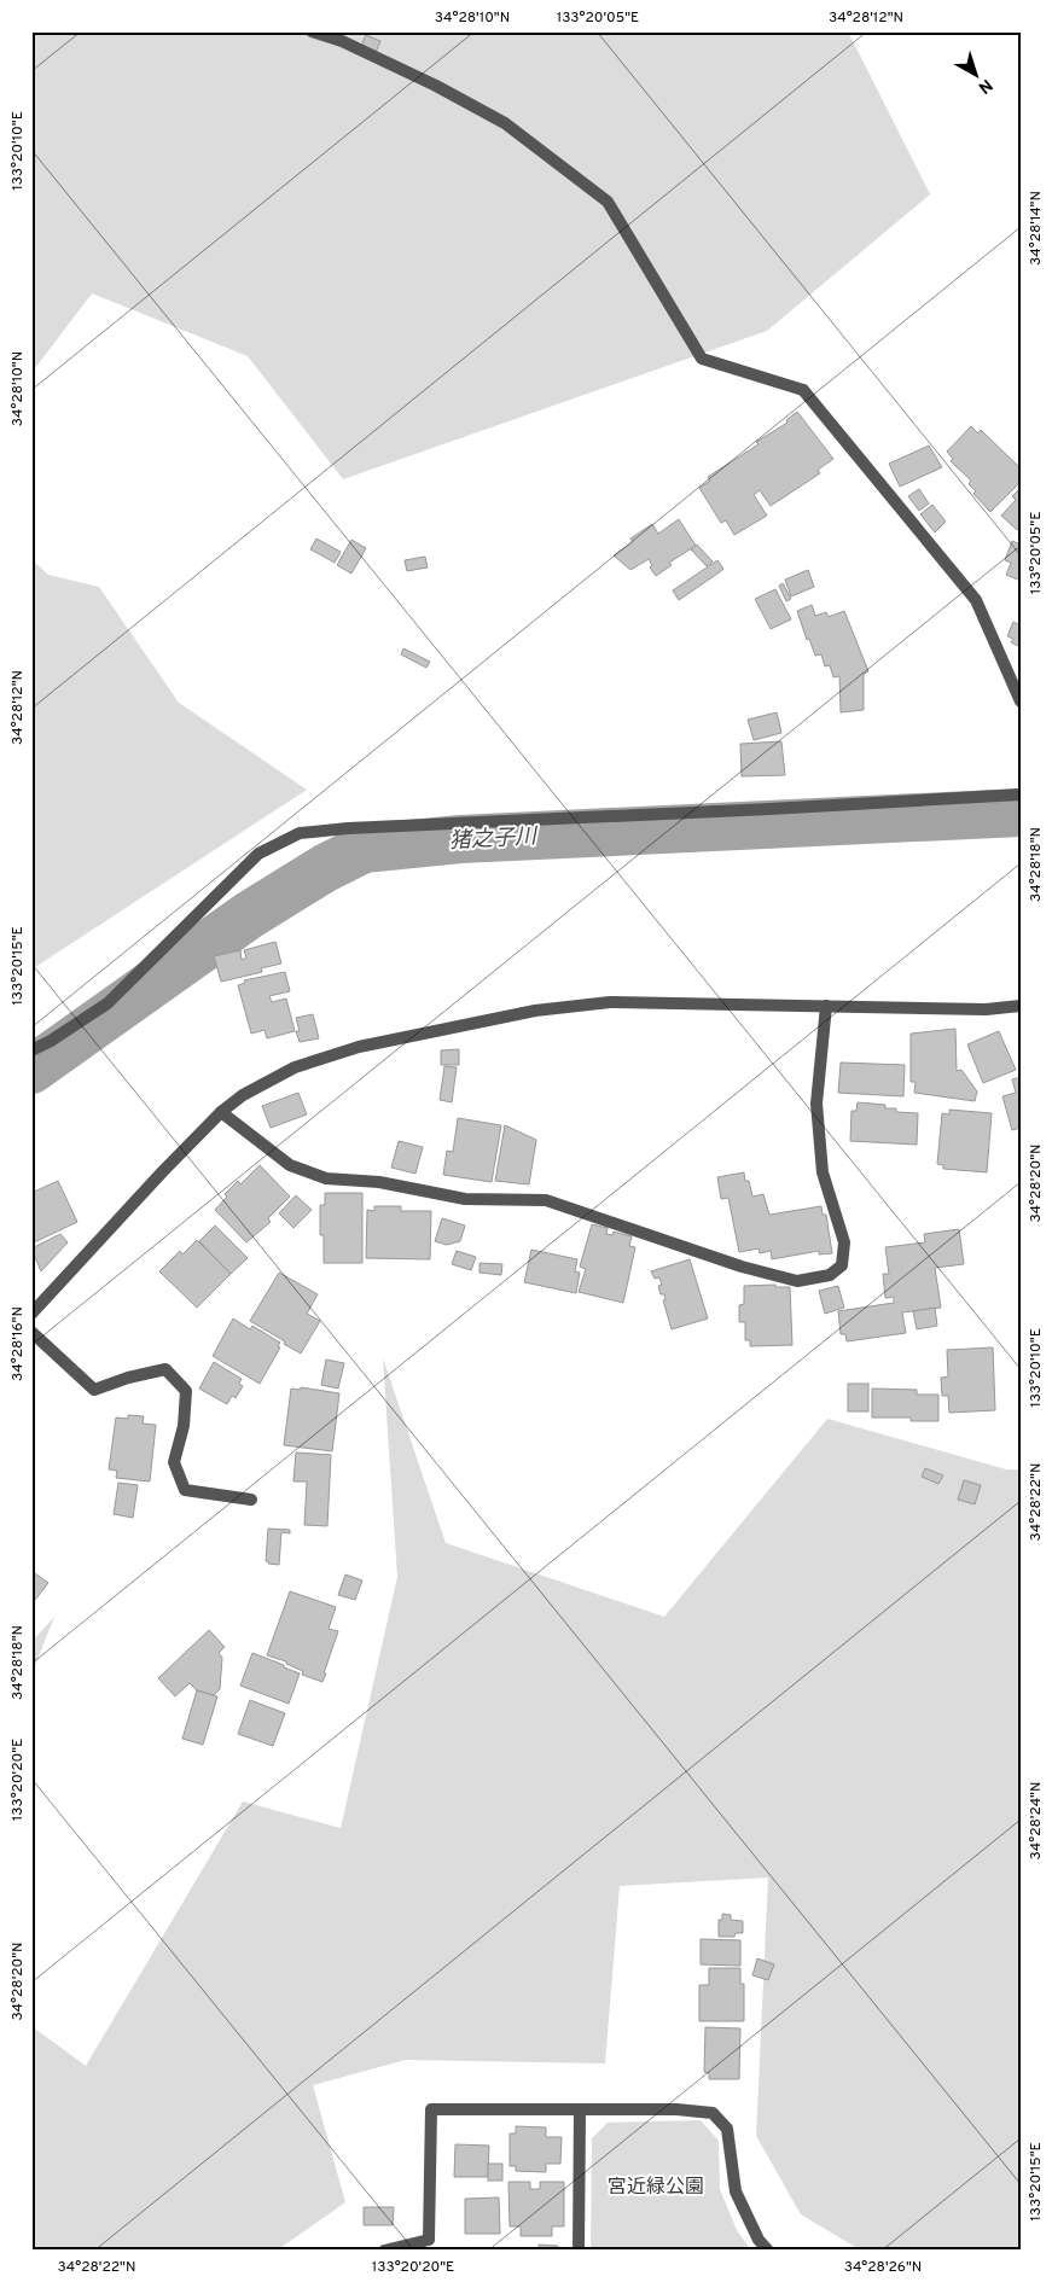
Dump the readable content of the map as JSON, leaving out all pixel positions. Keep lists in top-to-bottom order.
{
  "water": ["猪之子川"],
  "parks": ["宮近緑公園"],
  "north": "bottom right",
  "coordinates": [
    "34°28'10\"N",
    "133°20'05\"E",
    "34°28'12\"N",
    "133°20'10\"E",
    "34°28'14\"N",
    "34°28'18\"N",
    "133°20'15\"E",
    "34°28'20\"N",
    "34°28'16\"N",
    "34°28'22\"N",
    "133°20'20\"E",
    "34°28'24\"N",
    "34°28'26\"N"
  ]
}
